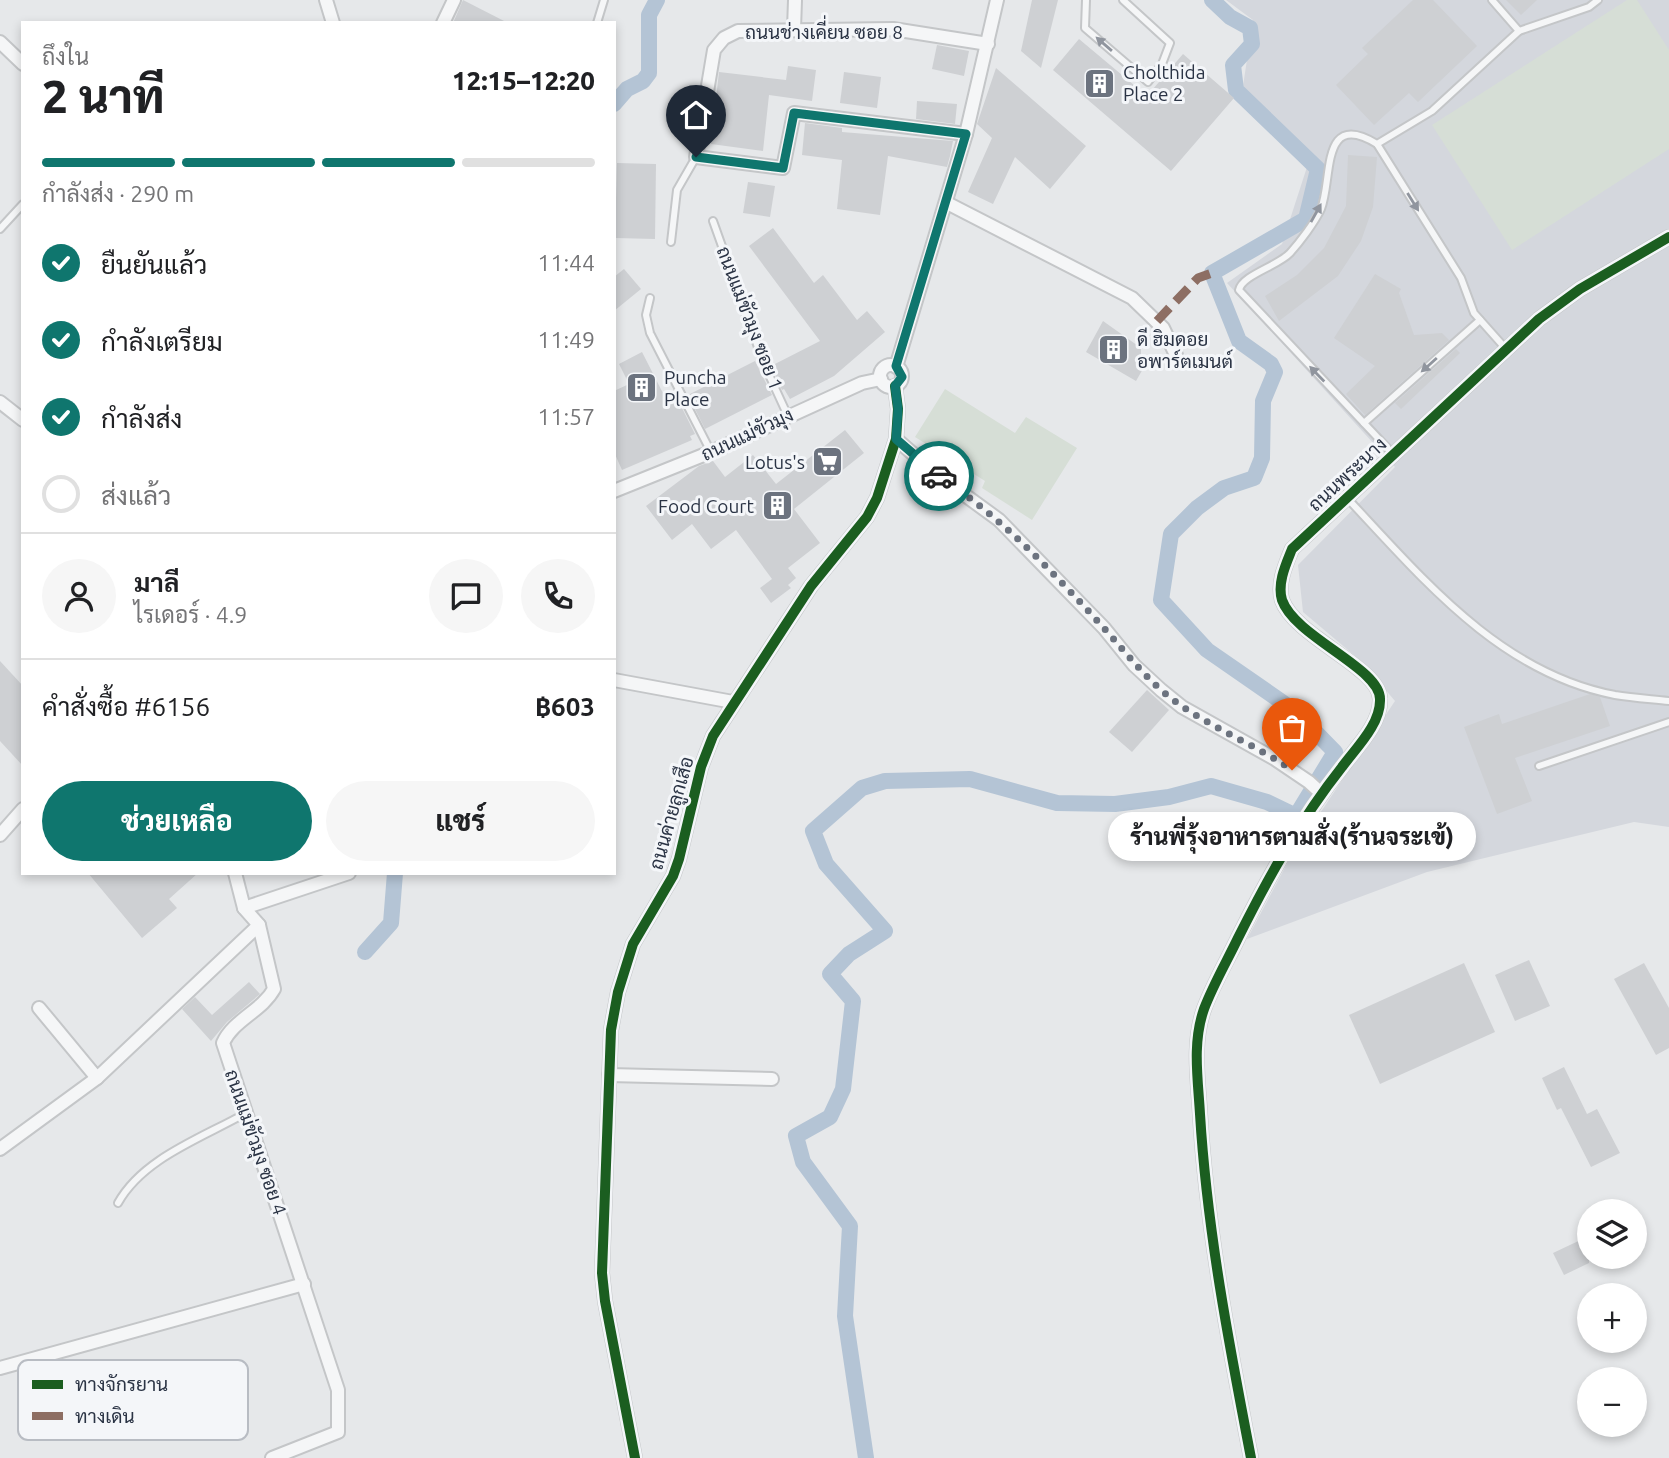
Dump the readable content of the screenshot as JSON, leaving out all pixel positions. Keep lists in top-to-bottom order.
{
  "streets": {
    "street": [
      "ถนนช่างเคี่ยน ซอย 8",
      "ถนนแม่ขัวมุง",
      "ถนนพระนาง",
      "ถนนค่ายลูกเสือ",
      "ถนนแม่ขัวมุง ซอย 4"
    ],
    "lane": ["ถนนแม่ขัวมุง ซอย 1"]
  },
  "crossings": [
    ["ถนนแม่ขัวมุง ซอย 1", "ถนนแม่ขัวมุง"],
    ["ถนนแม่ขัวมุง", "ถนนค่ายลูกเสือ"]
  ],
  "places": {
    "building": [
      "Cholthida Place 2",
      "ดี ฮิมดอย อพาร์ตเมนต์",
      "Puncha Place",
      "Food Court"
    ],
    "supermarket": ["Lotus's"],
    "other": ["ร้านพี่รุ้งอาหารตามสั่ง(ร้านจระเข้)"]
  },
  "legend": ["ทางจักรยาน", "ทางเดิน"],
  "page": {
    "heading": ["2 นาที", "ถึงใน", "12:15–12:20"],
    "panel": [
      "มาลี",
      "ไรเดอร์ · 4.9",
      "คำสั่งซื้อ #6156",
      "฿603"
    ],
    "bar": "กำลังส่ง · 290 m",
    "list": [
      ["ยืนยันแล้ว", "11:44"],
      ["กำลังเตรียม", "11:49"],
      ["กำลังส่ง", "11:57"],
      "ส่งแล้ว"
    ],
    "buttons": ["ช่วยเหลือ", "แชร์"],
    "bubble": "ร้านพี่รุ้งอาหารตามสั่ง(ร้านจระเข้)",
    "map_buttons": ["+", "−"]
  }
}
